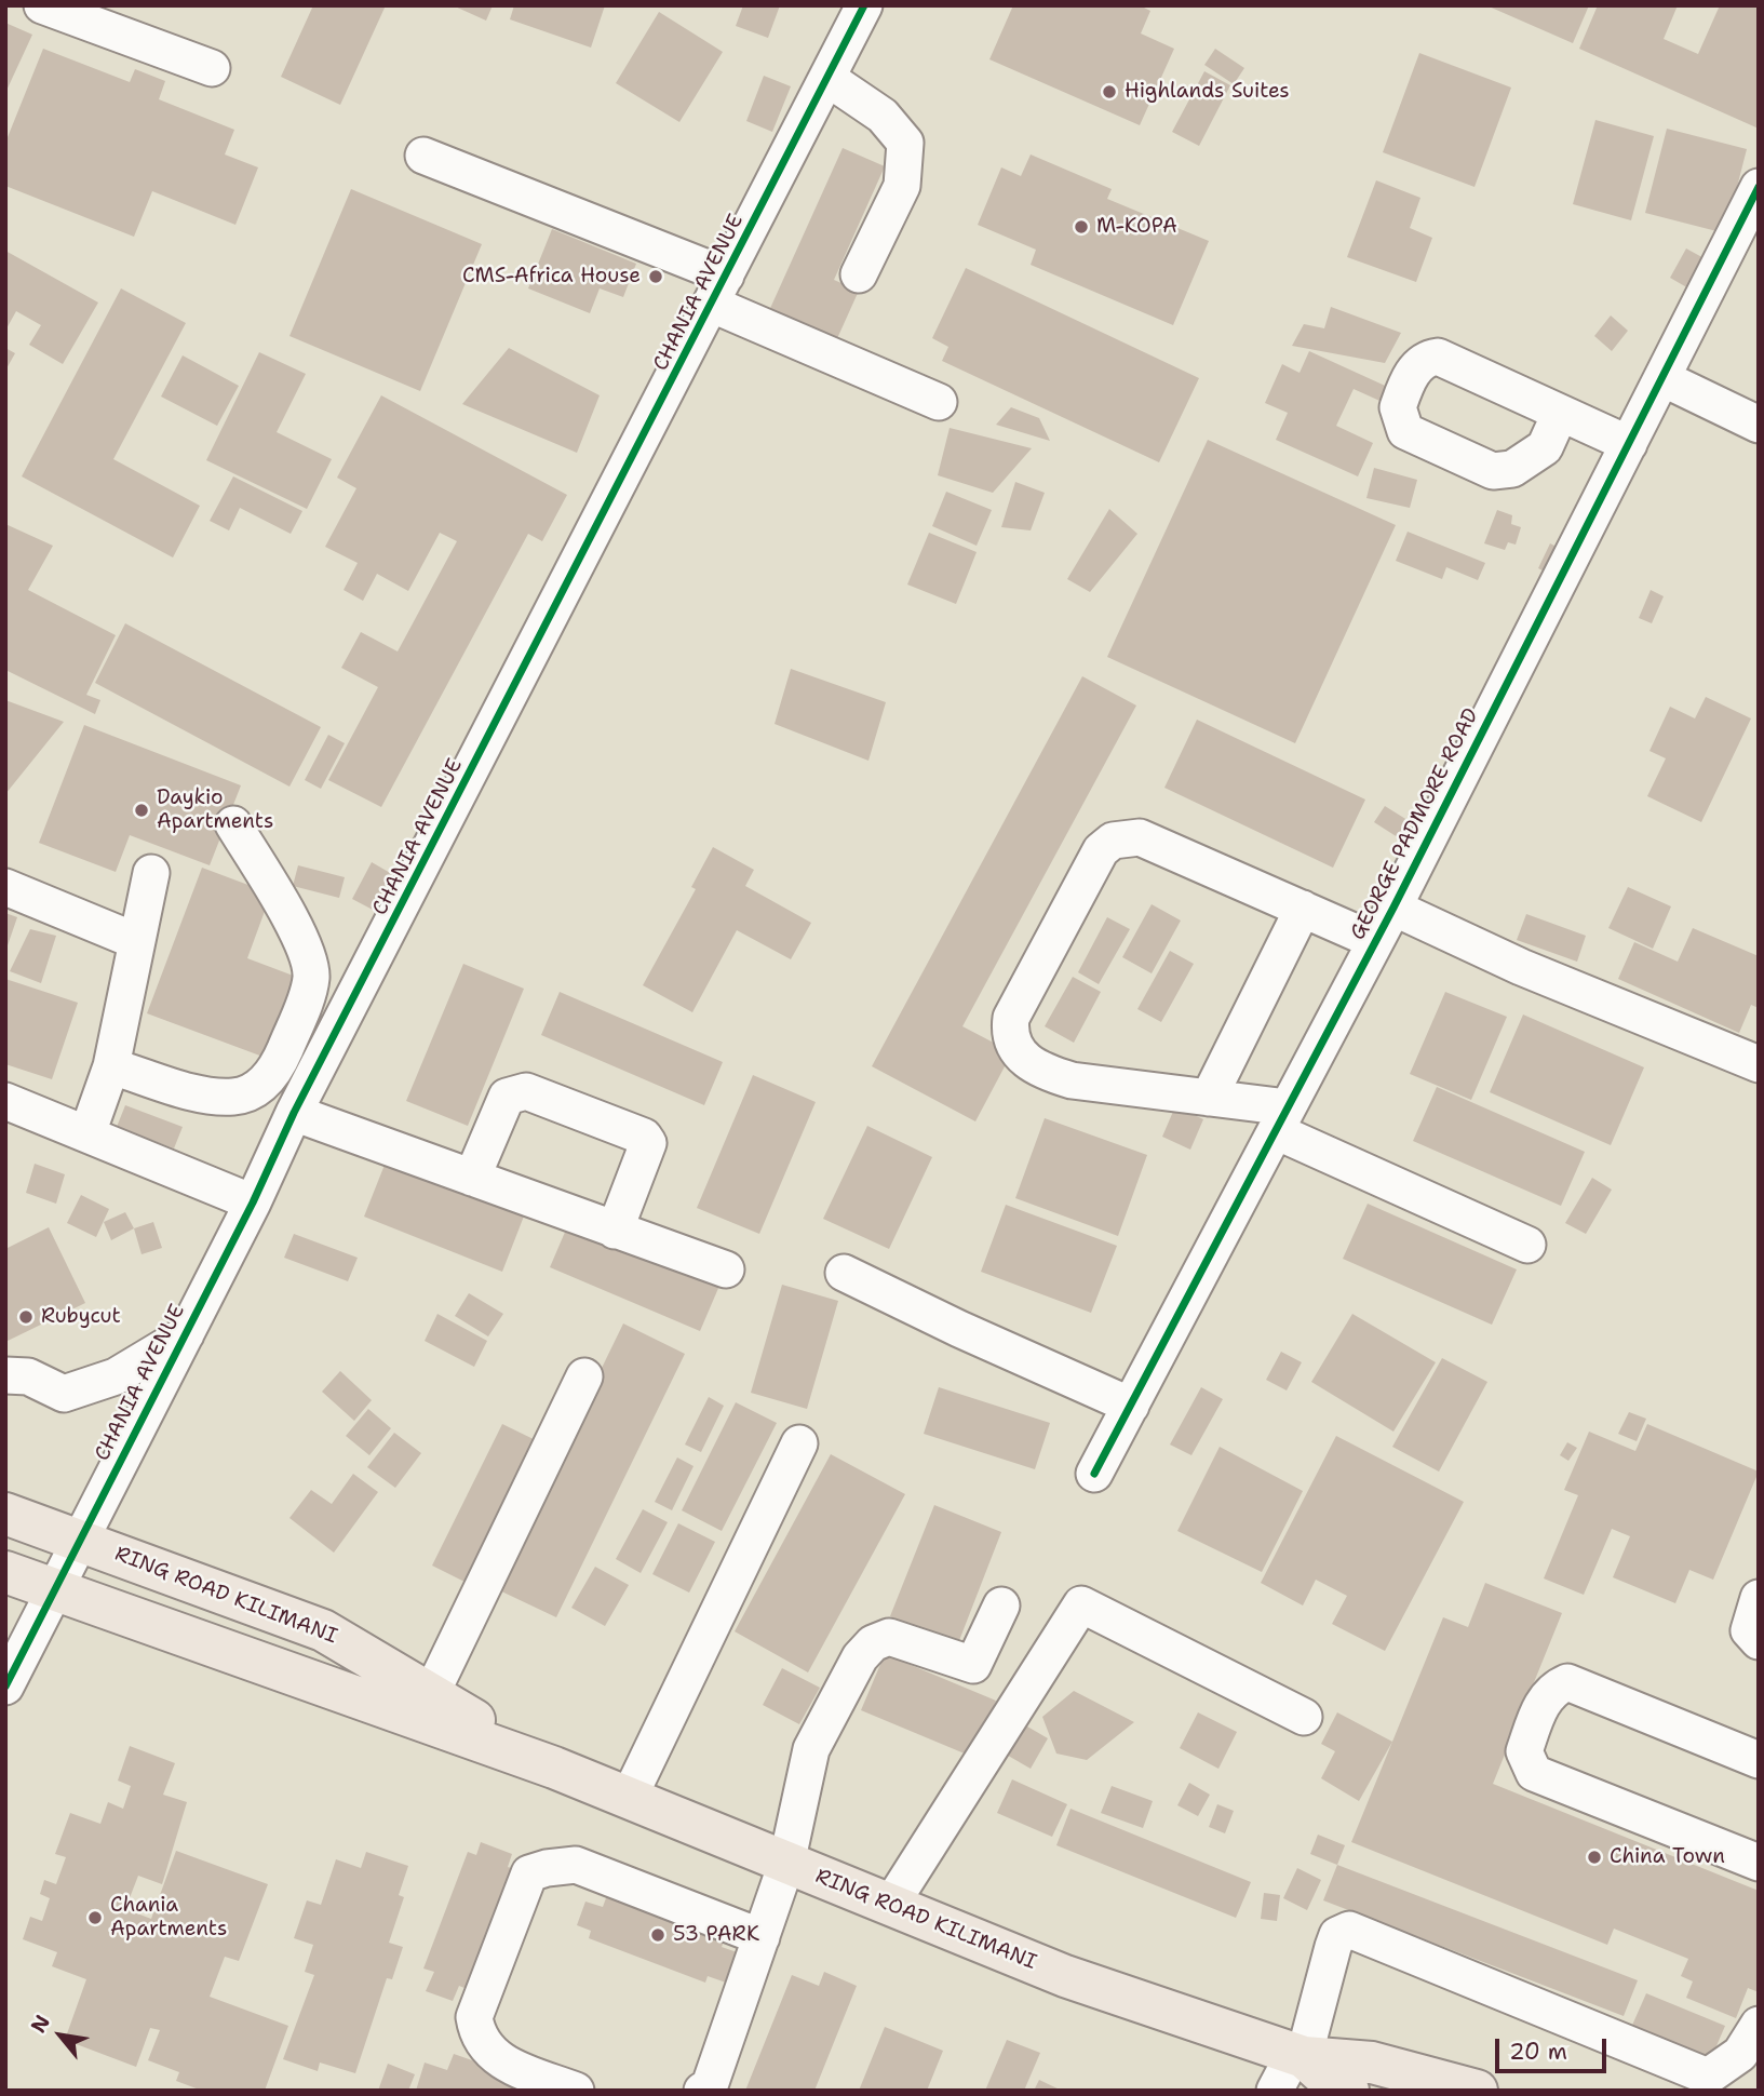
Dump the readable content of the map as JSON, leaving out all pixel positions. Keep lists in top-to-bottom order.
{
  "streets": {
    "main road": ["RING ROAD KILIMANI"],
    "street": ["CHANIA AVENUE", "GEORGE PADMORE ROAD"]
  },
  "crossings": [
    ["CHANIA AVENUE", "RING ROAD KILIMANI"]
  ],
  "places": [
    "Highlands Suites",
    "M-KOPA",
    "CMS-Africa House",
    "Daykio Apartments",
    "Rubycut",
    "China Town",
    "Chania Apartments",
    "53 PARK"
  ],
  "scale_bar": "20 m",
  "north": "top left"
}
